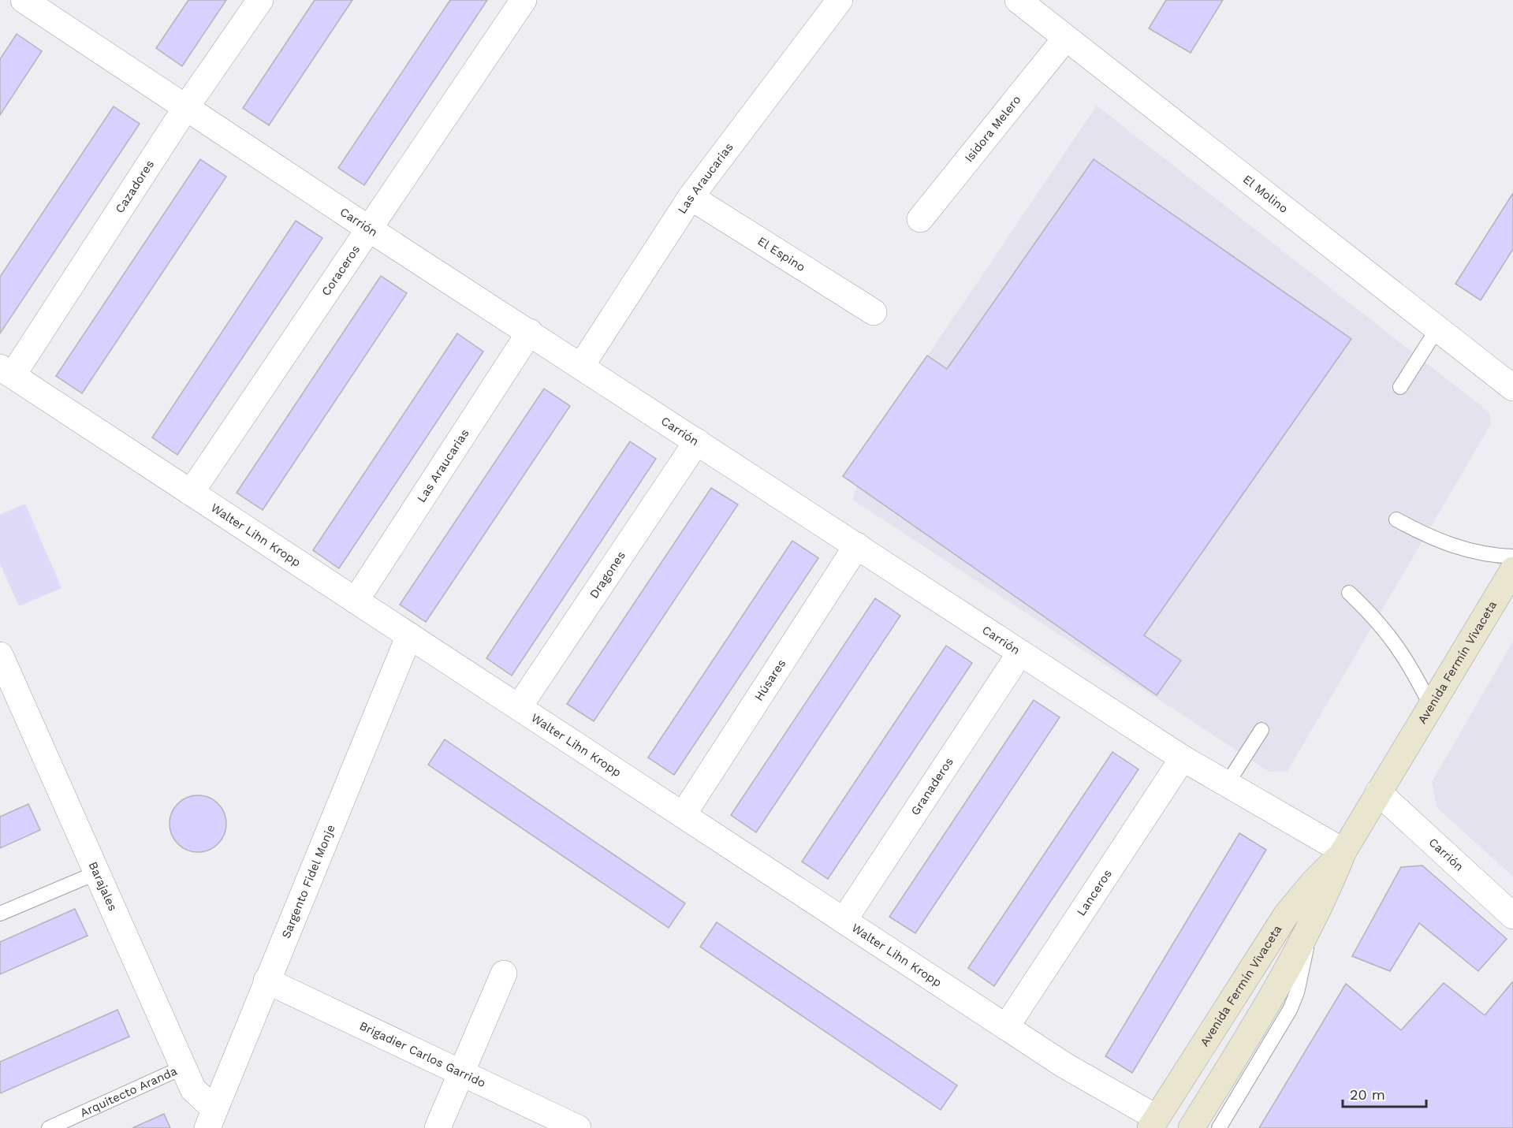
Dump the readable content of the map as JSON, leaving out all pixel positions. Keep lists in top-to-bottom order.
{
  "streets": {
    "main road": ["Avenida Fermín Vivaceta"],
    "street": [
      "Isidora Melero",
      "Las Araucarias",
      "Cazadores",
      "El Molino",
      "Carrión",
      "El Espino",
      "Coraceros",
      "Walter Lihn Kropp",
      "Dragones",
      "Húsares",
      "Granaderos",
      "Sargento Fidel Monje",
      "Barajales",
      "Lanceros",
      "Brigadier Carlos Garrido"
    ],
    "lane": ["Arquitecto Aranda"]
  },
  "crossings": [
    ["Isidora Melero", "El Molino"],
    ["Las Araucarias", "Carrión"],
    ["Las Araucarias", "El Espino"],
    ["Las Araucarias", "Walter Lihn Kropp"],
    ["Cazadores", "Carrión"],
    ["Cazadores", "Walter Lihn Kropp"],
    ["Carrión", "Coraceros"],
    ["Carrión", "Dragones"],
    ["Carrión", "Avenida Fermín Vivaceta"],
    ["Carrión", "Húsares"],
    ["Carrión", "Granaderos"],
    ["Carrión", "Lanceros"],
    ["Coraceros", "Walter Lihn Kropp"],
    ["Walter Lihn Kropp", "Dragones"],
    ["Walter Lihn Kropp", "Avenida Fermín Vivaceta"],
    ["Walter Lihn Kropp", "Húsares"],
    ["Walter Lihn Kropp", "Granaderos"],
    ["Walter Lihn Kropp", "Sargento Fidel Monje"],
    ["Walter Lihn Kropp", "Lanceros"],
    ["Sargento Fidel Monje", "Barajales"],
    ["Sargento Fidel Monje", "Brigadier Carlos Garrido"],
    ["Barajales", "Arquitecto Aranda"]
  ],
  "scale_bar": "20 m"
}
